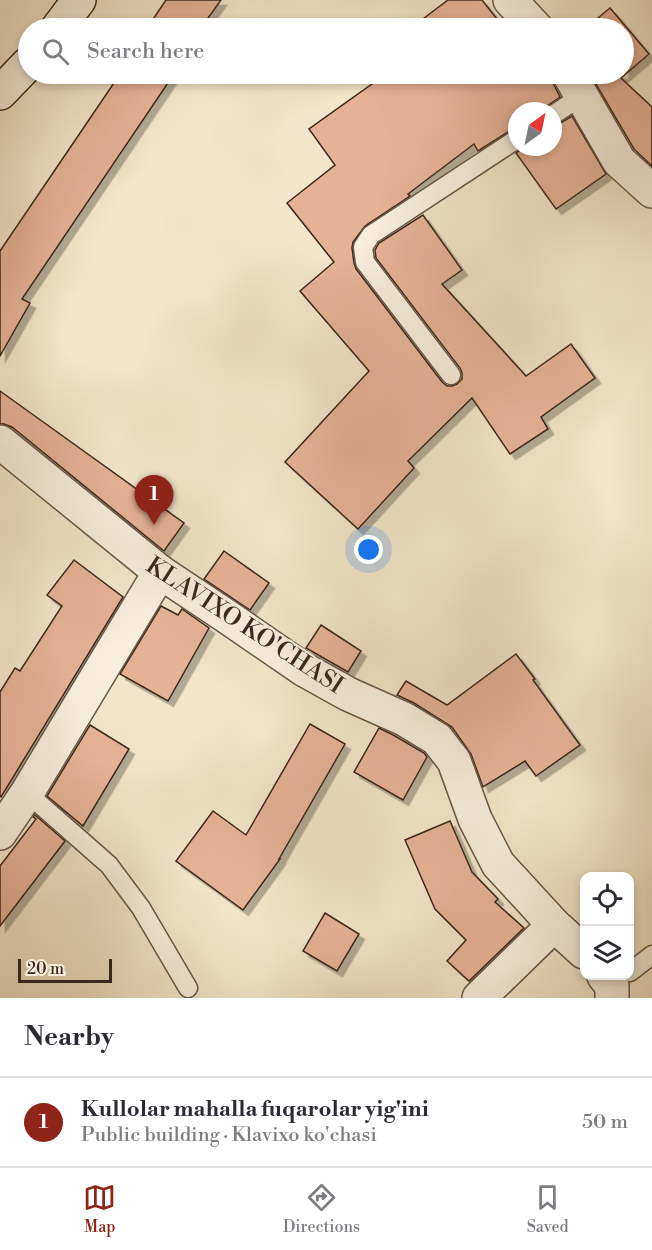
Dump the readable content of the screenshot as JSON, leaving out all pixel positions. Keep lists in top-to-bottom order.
{
  "streets": {
    "street": ["KLAVIXO KO'CHASI"]
  },
  "scale_bar": "20 m",
  "north": "top right",
  "page": {
    "search": "Search here",
    "pins": "1",
    "scale": "20 m",
    "heading": "Nearby",
    "list": [
      {
        "mark": "1",
        "name": "Kullolar mahalla fuqarolar yig'ini",
        "note": "Public building · Klavixo ko'chasi",
        "value": "50 m"
      }
    ],
    "nav": ["Map", "Directions", "Saved"]
  }
}
